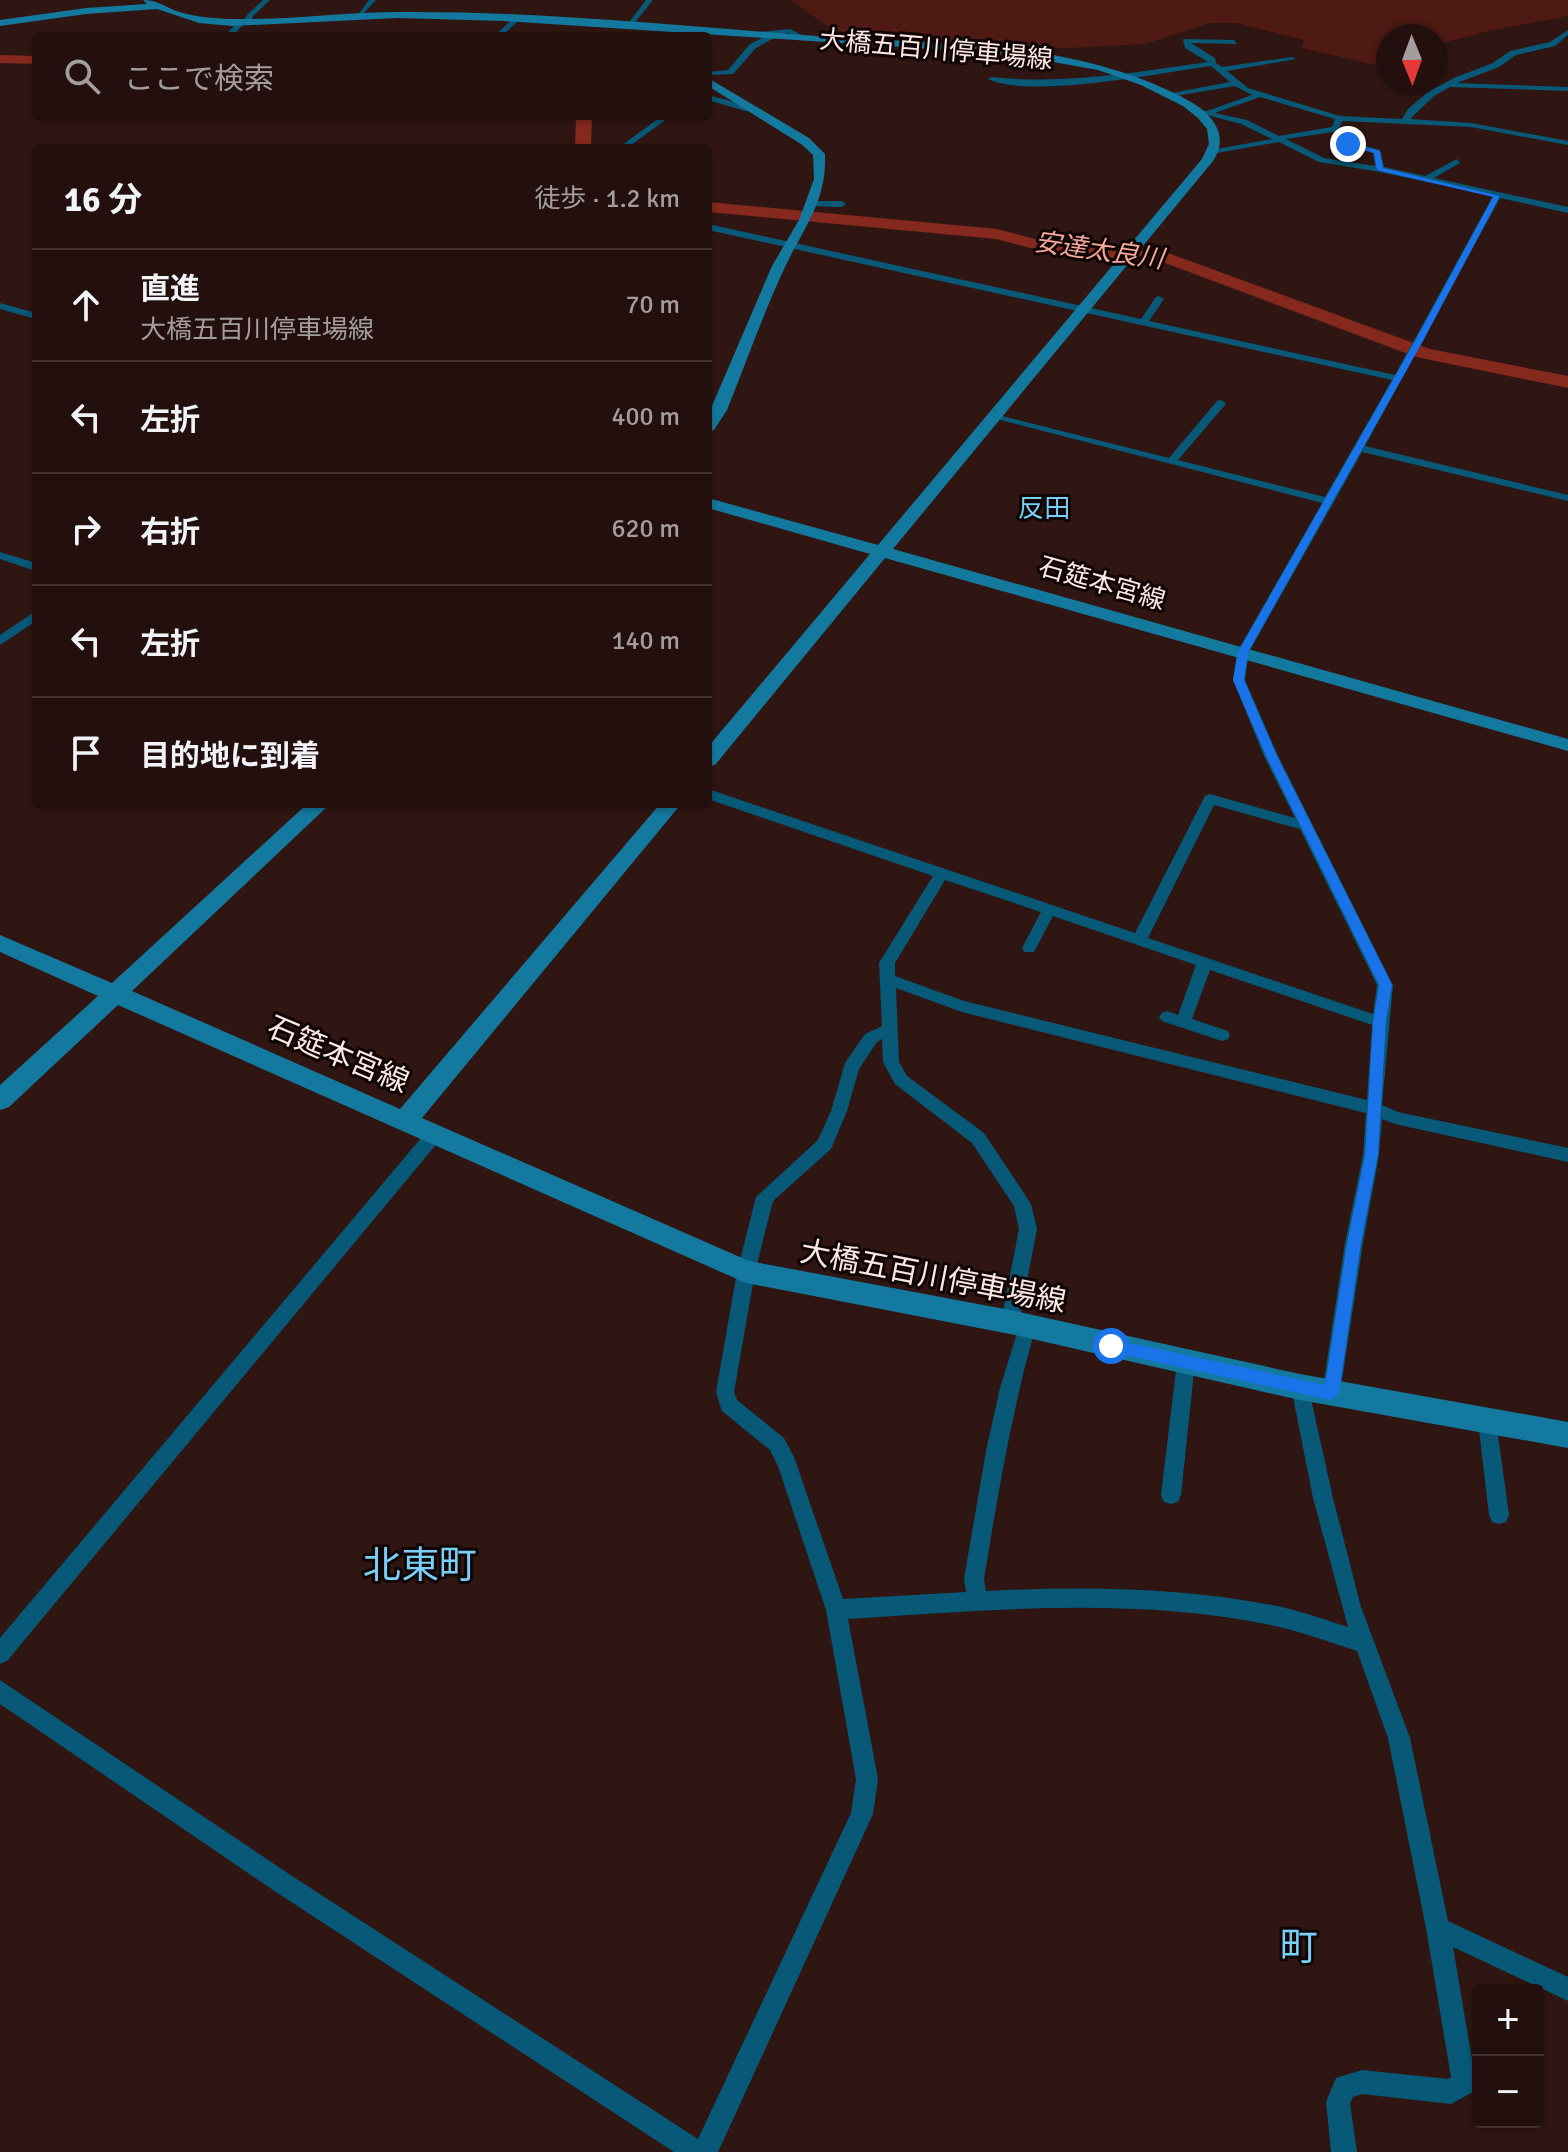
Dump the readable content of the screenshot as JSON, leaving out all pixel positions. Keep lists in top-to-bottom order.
{
  "streets": {
    "main road": ["大橋五百川停車場線", "石筵本宮線"]
  },
  "crossings": [
    ["大橋五百川停車場線", "石筵本宮線"]
  ],
  "districts": ["反田", "北東町", "町"],
  "water": ["安達太良川"],
  "north": "bottom",
  "page": {
    "search": "ここで検索",
    "heading": ["16 分", "徒歩 · 1.2 km"],
    "list": [
      ["直進", "大橋五百川停車場線", "70 m"],
      ["左折", "400 m"],
      ["右折", "620 m"],
      ["左折", "140 m"],
      "目的地に到着"
    ],
    "map_buttons": ["+", "−"]
  }
}
